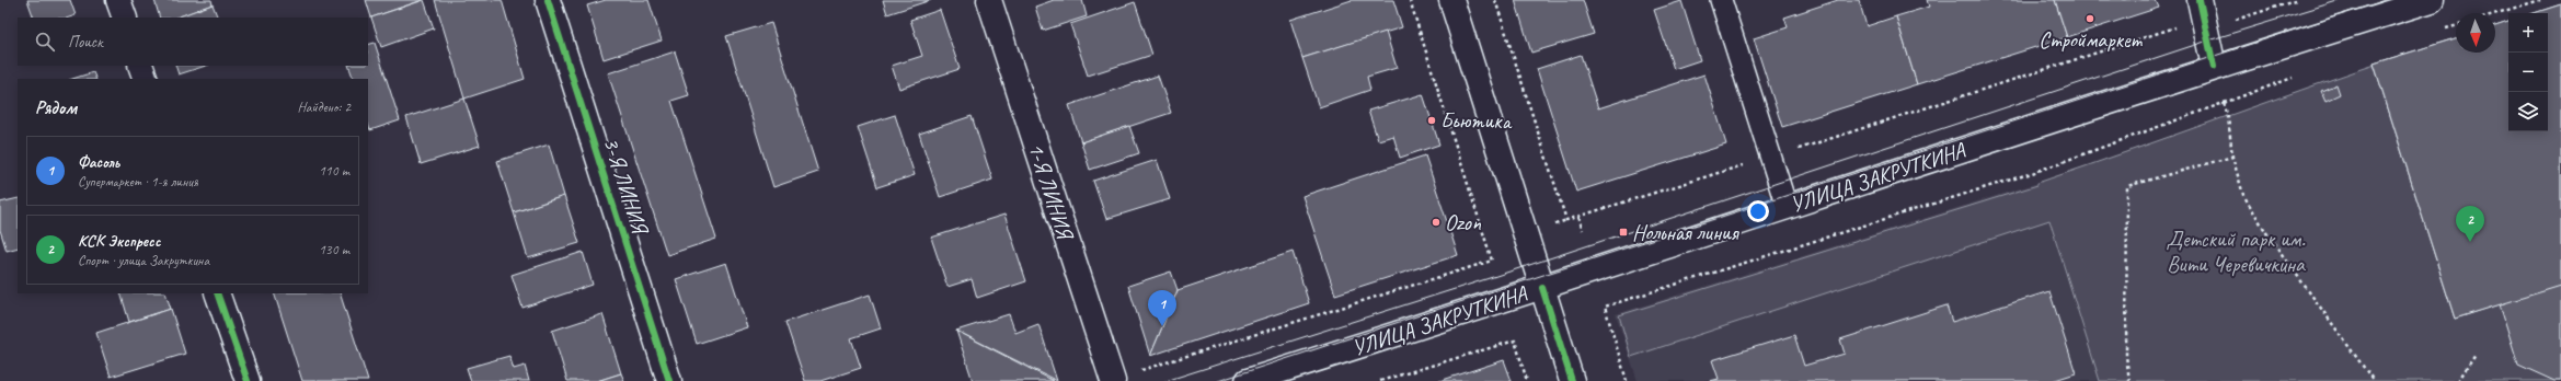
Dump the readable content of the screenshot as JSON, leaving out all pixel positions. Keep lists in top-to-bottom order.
{
  "streets": {
    "main road": ["УЛИЦА ЗАКРУТКИНА", "3-Я ЛИНИЯ", "1-Я ЛИНИЯ"]
  },
  "parks": ["Детский парк им. Вити Черевичкина"],
  "places": {
    "other": ["Строймаркет", "Бьютика", "Ozon"],
    "transit": ["Нольная линия"]
  },
  "north": "bottom",
  "page": {
    "map_buttons": ["+", "−"],
    "search": "Поиск",
    "heading": ["Рядом", "Найдено: 2"],
    "list": [
      {
        "mark": "1",
        "name": "Фасоль",
        "note": "Супермаркет · 1-я линия",
        "value": "110 m"
      },
      {
        "mark": "2",
        "name": "КСК Экспресс",
        "note": "Спорт · улица Закруткина",
        "value": "130 m"
      }
    ],
    "pins": ["2", "1"]
  }
}
